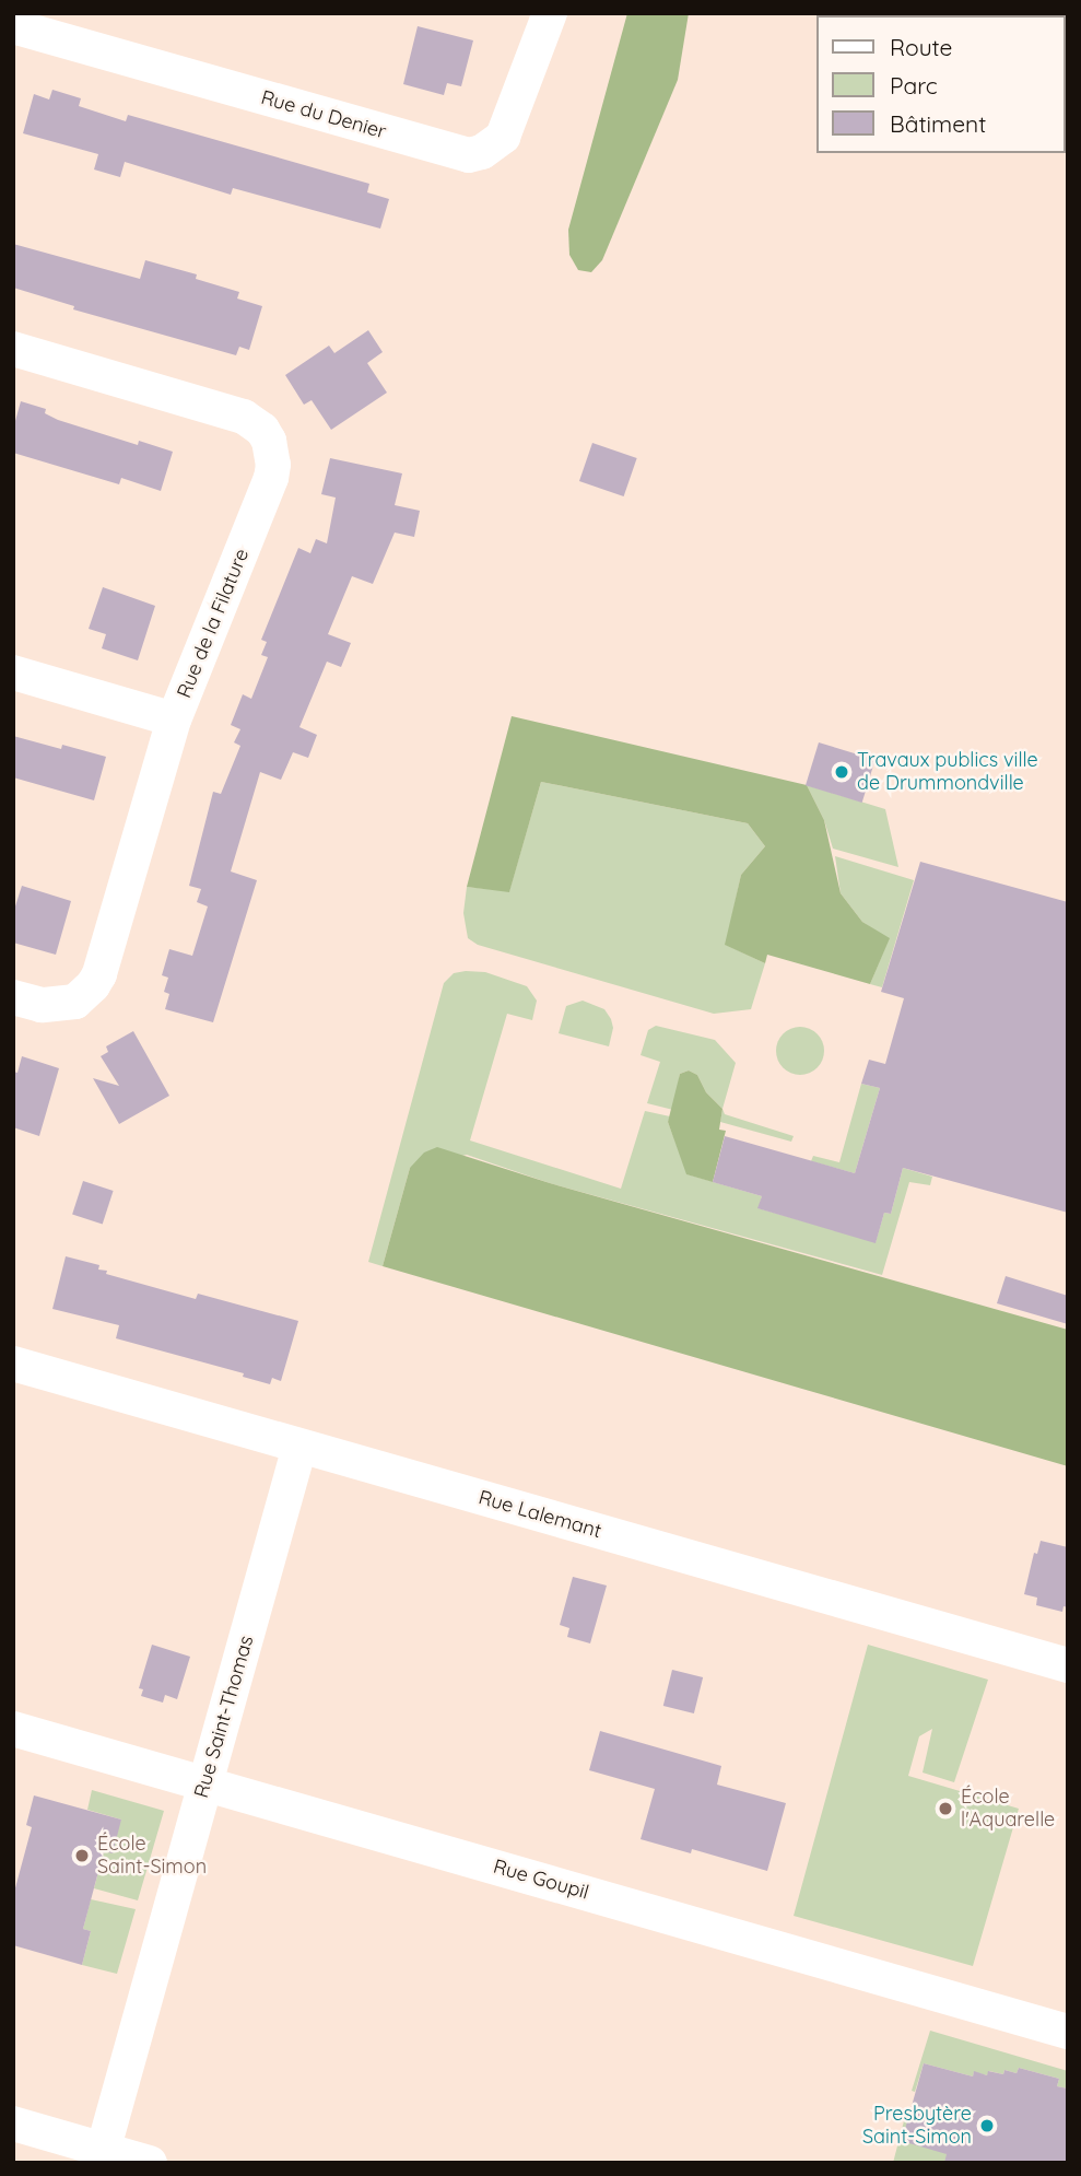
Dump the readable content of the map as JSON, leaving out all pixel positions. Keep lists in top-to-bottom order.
{
  "streets": {
    "street": [
      "Rue du Denier",
      "Rue de la Filature",
      "Rue Lalemant",
      "Rue Saint-Thomas",
      "Rue Goupil"
    ]
  },
  "crossings": [
    ["Rue Lalemant", "Rue Saint-Thomas"],
    ["Rue Saint-Thomas", "Rue Goupil"]
  ],
  "places": [
    "Travaux publics ville de Drummondville",
    "École l'Aquarelle",
    "École Saint-Simon",
    "Presbytère Saint-Simon"
  ],
  "legend": ["Route", "Parc", "Bâtiment"]
}
